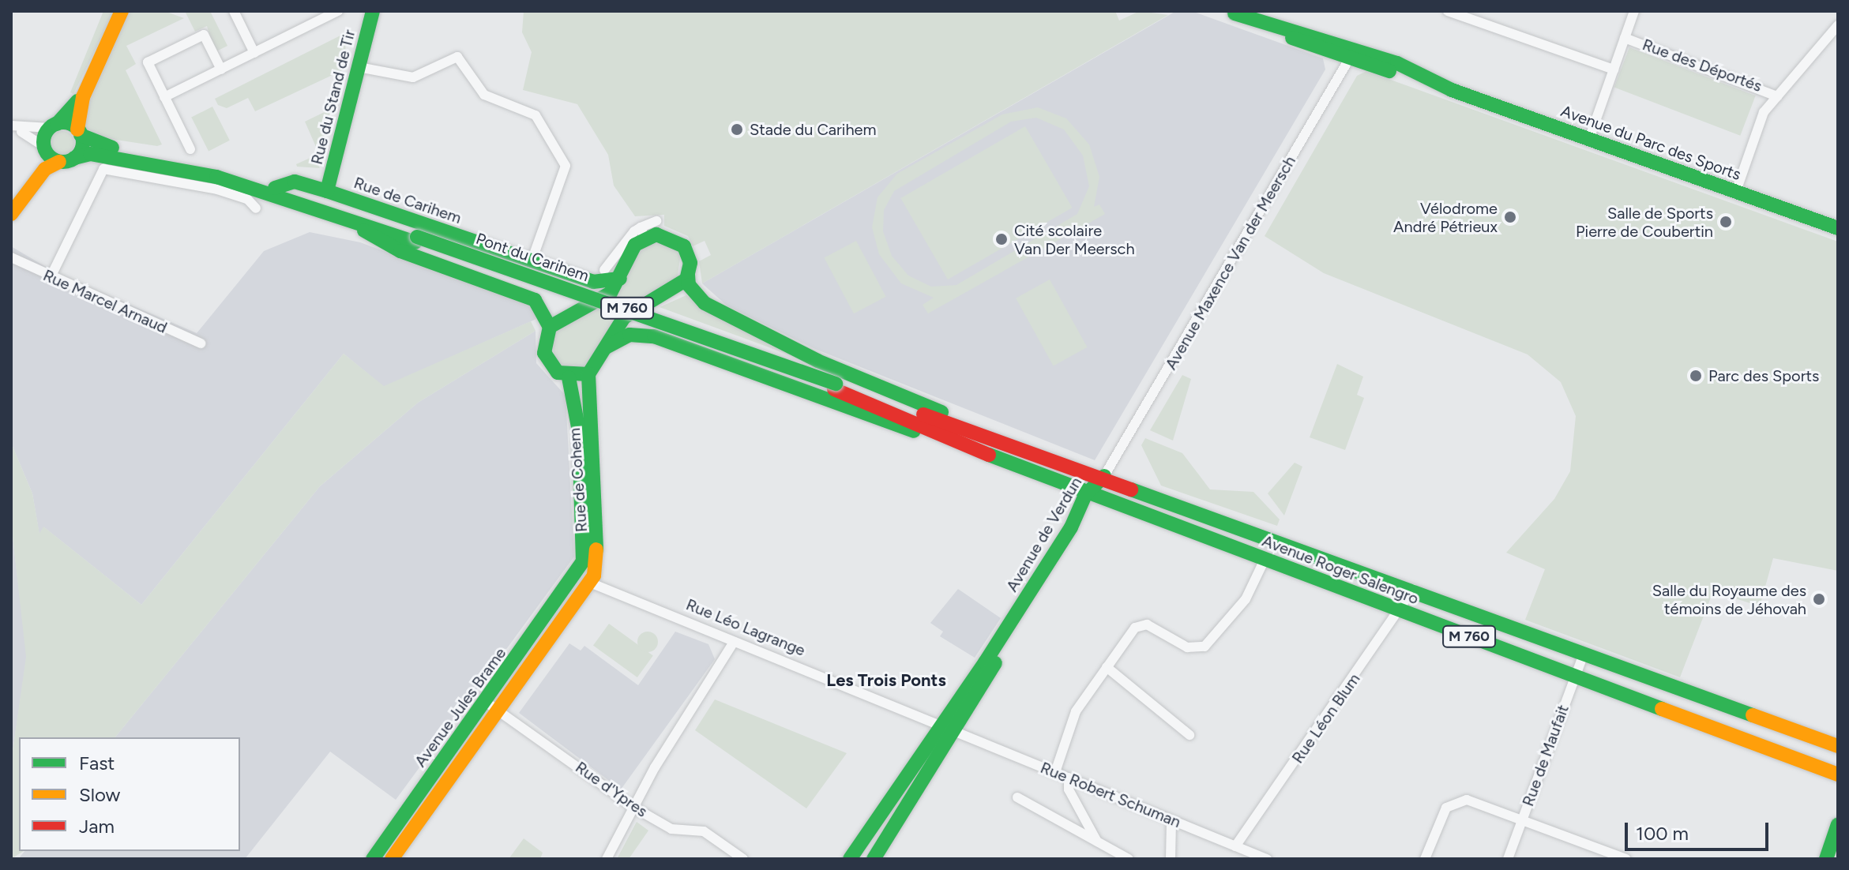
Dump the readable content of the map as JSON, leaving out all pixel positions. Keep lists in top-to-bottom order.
{
  "streets": {
    "main road": [
      "Rue du Stand de Tir",
      "Avenue du Parc des Sports",
      "Rue de Carihem",
      "Pont du Carihem",
      "M 760",
      "Rue de Cohem",
      "Avenue de Verdun",
      "Avenue Roger Salengro",
      "Rue Léo Lagrange",
      "Avenue Jules Brame"
    ],
    "street": [
      "Rue des Déportés",
      "Avenue Maxence Van der Meersch",
      "Rue Marcel Arnaud",
      "Rue Léon Blum",
      "Rue de Maufait",
      "Rue d'Ypres",
      "Rue Robert Schuman"
    ]
  },
  "crossings": [
    ["Rue du Stand de Tir", "Rue de Carihem"],
    ["Rue du Stand de Tir", "Pont du Carihem"],
    ["Avenue du Parc des Sports", "Avenue Maxence Van der Meersch"],
    ["Rue de Carihem", "Pont du Carihem"],
    ["Pont du Carihem", "Avenue Roger Salengro"],
    ["Avenue Maxence Van der Meersch", "Avenue de Verdun"],
    ["Avenue Maxence Van der Meersch", "Avenue Roger Salengro"],
    ["Rue de Cohem", "Rue Léo Lagrange"],
    ["Rue de Cohem", "Avenue Jules Brame"],
    ["Avenue de Verdun", "Avenue Roger Salengro"],
    ["Avenue de Verdun", "Rue Léo Lagrange"],
    ["Avenue de Verdun", "Rue Robert Schuman"],
    ["Avenue Roger Salengro", "Rue Léon Blum"],
    ["Avenue Roger Salengro", "Rue de Maufait"],
    ["Rue Léo Lagrange", "Avenue Jules Brame"],
    ["Rue Léo Lagrange", "Rue Robert Schuman"],
    ["Avenue Jules Brame", "Rue d'Ypres"],
    ["Rue Léon Blum", "Rue Robert Schuman"]
  ],
  "districts": ["Les Trois Ponts"],
  "places": [
    "Stade du Carihem",
    "Vélodrome André Pétrieux",
    "Salle de Sports Pierre de Coubertin",
    "Cité scolaire Van Der Meersch",
    "Parc des Sports",
    "Salle du Royaume des témoins de Jéhovah"
  ],
  "legend": ["Fast", "Slow", "Jam"],
  "scale_bar": "100 m"
}
